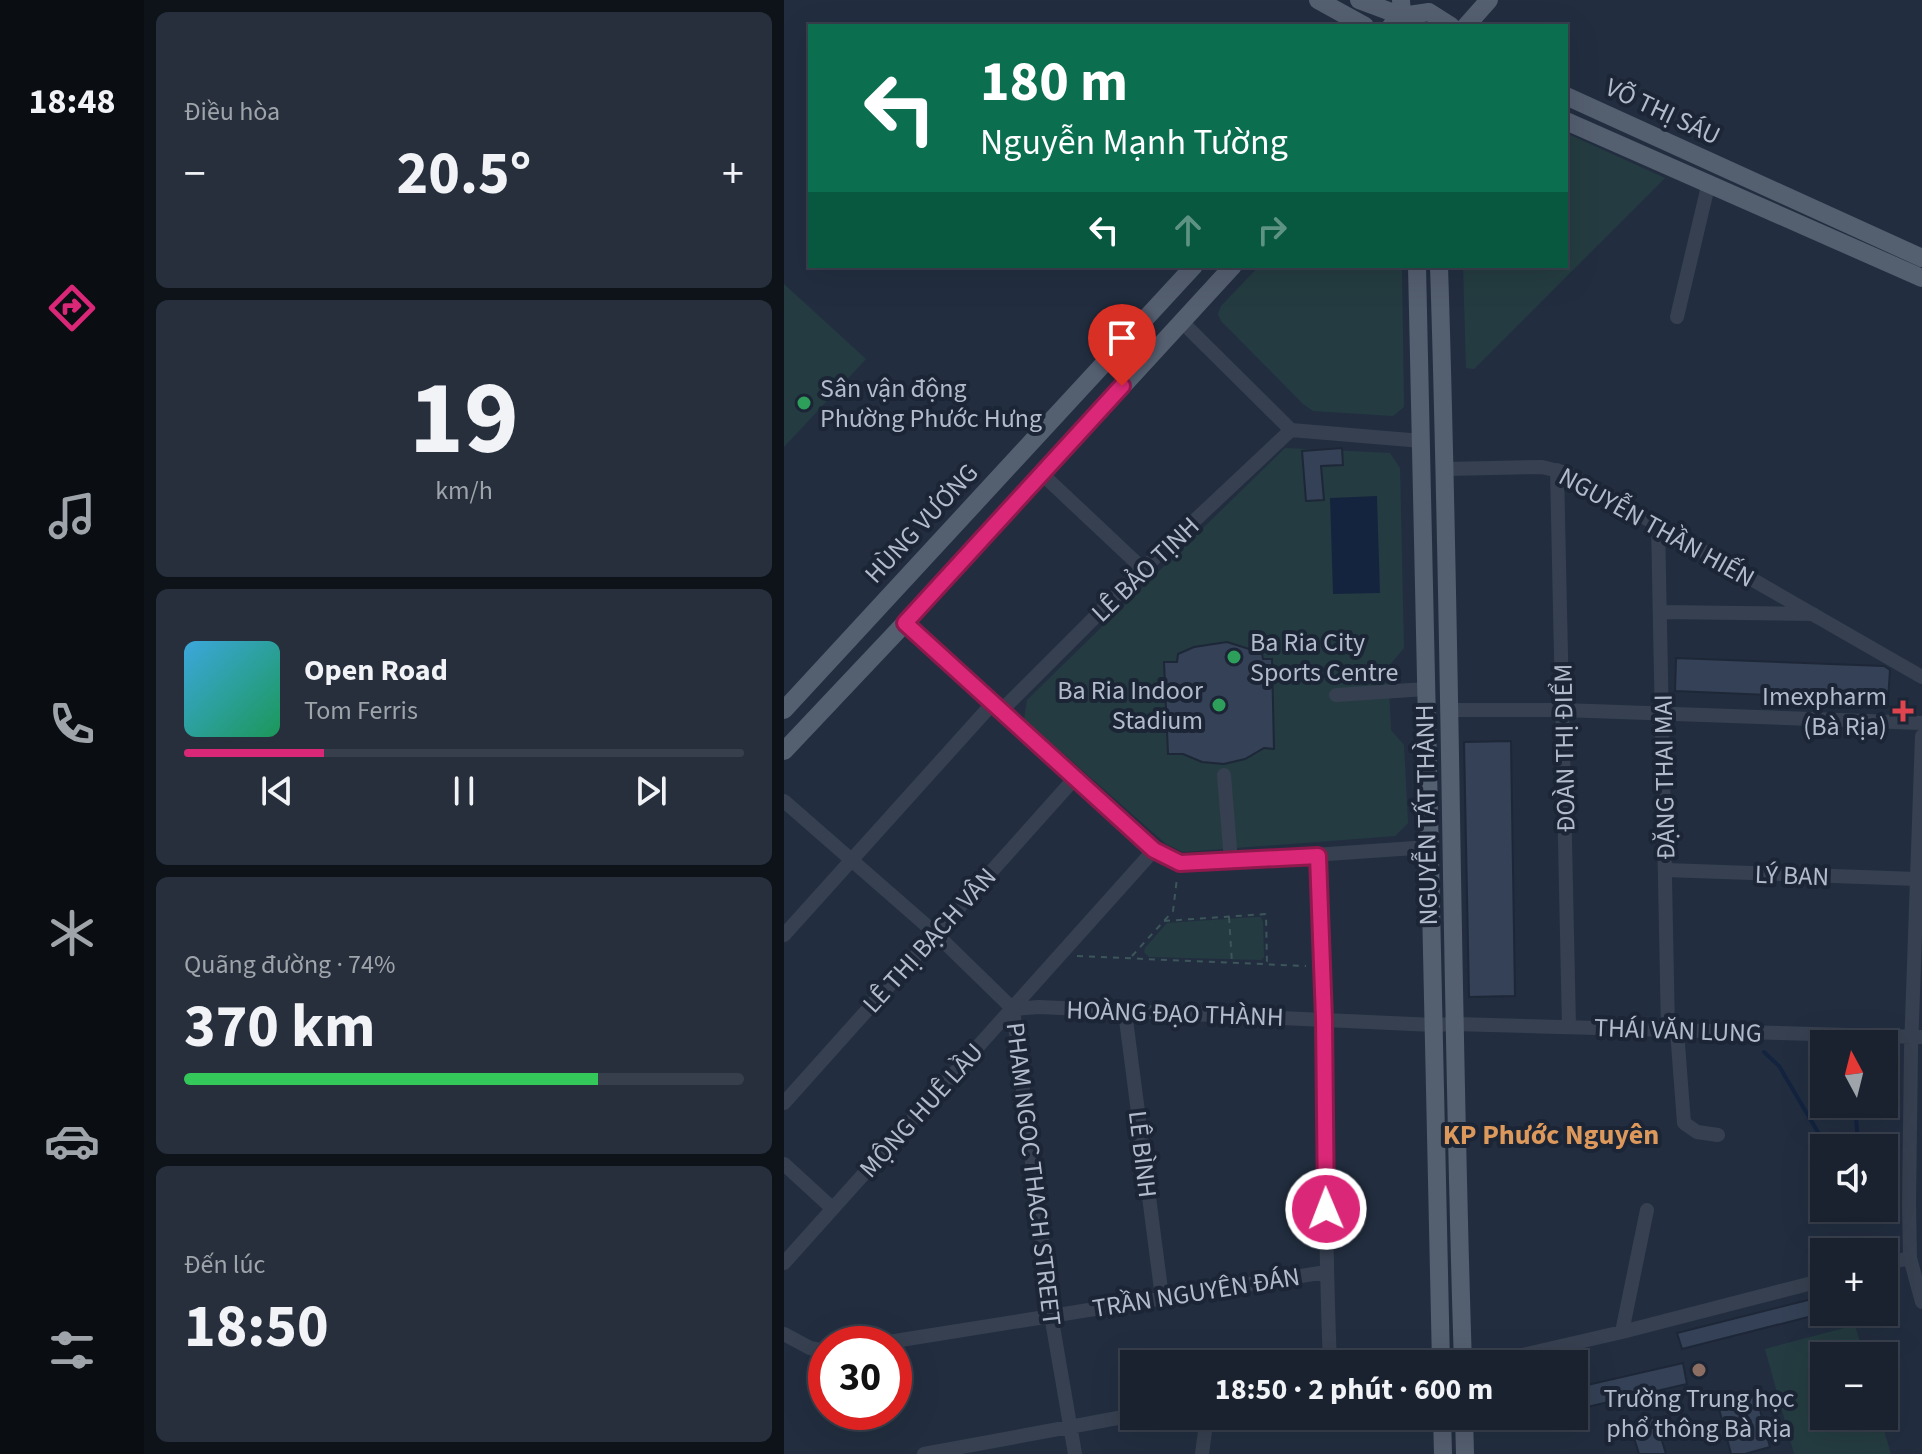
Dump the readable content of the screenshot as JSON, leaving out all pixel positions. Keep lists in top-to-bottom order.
{
  "streets": {
    "main road": ["VÕ THỊ SÁU", "HÙNG VƯƠNG", "NGUYỄN TẤT THÀNH"],
    "street": [
      "NGUYỄN THẦN HIẾN",
      "LÊ BẢO TỊNH",
      "ĐOÀN THỊ ĐIỂM",
      "ĐẶNG THAI MAI",
      "LÝ BAN",
      "LÊ THỊ BẠCH VÂN",
      "HOÀNG ĐẠO THÀNH",
      "THÁI VĂN LUNG",
      "MỘNG HUÊ LẦU",
      "LÊ BÌNH",
      "PHAM NGOC THACH STREET",
      "TRẦN NGUYÊN ĐÁN"
    ]
  },
  "crossings": [
    ["NGUYỄN THẦN HIẾN", "ĐOÀN THỊ ĐIỂM"],
    ["NGUYỄN THẦN HIẾN", "ĐẶNG THAI MAI"],
    ["NGUYỄN THẦN HIẾN", "NGUYỄN TẤT THÀNH"],
    ["LÊ BẢO TỊNH", "PHAM NGOC THACH STREET"],
    ["ĐOÀN THỊ ĐIỂM", "THÁI VĂN LUNG"],
    ["ĐẶNG THAI MAI", "LÝ BAN"],
    ["ĐẶNG THAI MAI", "THÁI VĂN LUNG"],
    ["NGUYỄN TẤT THÀNH", "HOÀNG ĐẠO THÀNH"],
    ["NGUYỄN TẤT THÀNH", "THÁI VĂN LUNG"],
    ["LÊ THỊ BẠCH VÂN", "PHAM NGOC THACH STREET"],
    ["HOÀNG ĐẠO THÀNH", "THÁI VĂN LUNG"],
    ["HOÀNG ĐẠO THÀNH", "MỘNG HUÊ LẦU"],
    ["HOÀNG ĐẠO THÀNH", "LÊ BÌNH"],
    ["HOÀNG ĐẠO THÀNH", "PHAM NGOC THACH STREET"],
    ["MỘNG HUÊ LẦU", "PHAM NGOC THACH STREET"],
    ["LÊ BÌNH", "TRẦN NGUYÊN ĐÁN"],
    ["PHAM NGOC THACH STREET", "TRẦN NGUYÊN ĐÁN"]
  ],
  "districts": ["KP Phước Nguyên"],
  "places": {
    "other": [
      "Sân vận động Phường Phước Hưng",
      "Ba Ria City Sports Centre",
      "Ba Ria Indoor Stadium",
      "Trường Trung học phổ thông Bà Rịa"
    ],
    "health": ["Imexpharm (Bà Rịa)"]
  },
  "north": "top",
  "page": {
    "tabs": "18:48",
    "tile": [
      "Điều hòa",
      ["19", "km/h"],
      ["Quãng đường · 74%", "370 km"],
      ["Đến lúc", "18:50"]
    ],
    "turn": ["180 m", "Nguyễn Mạnh Tường"],
    "heat": ["−", "20.5°", "+"],
    "song": ["Open Road", "Tom Ferris"],
    "map_buttons": ["+", "−"],
    "limit": "30",
    "trip": "18:50 · 2 phút · 600 m"
  }
}
